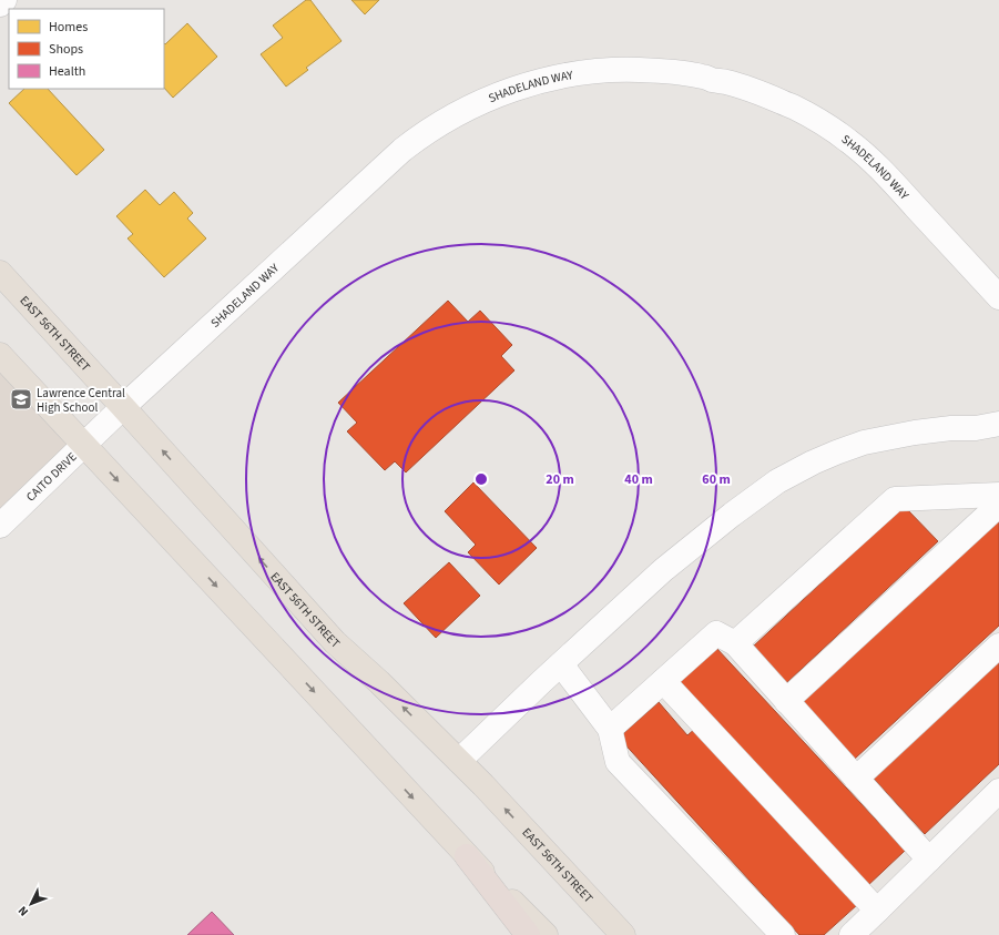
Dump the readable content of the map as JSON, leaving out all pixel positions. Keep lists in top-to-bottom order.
{
  "streets": {
    "main road": ["EAST 56TH STREET"],
    "street": ["SHADELAND WAY", "CAITO DRIVE"]
  },
  "crossings": [
    ["SHADELAND WAY", "EAST 56TH STREET"],
    ["SHADELAND WAY", "CAITO DRIVE"]
  ],
  "places": {
    "school or university": ["Lawrence Central High School"]
  },
  "legend": ["Homes", "Shops", "Health"],
  "north": "bottom left",
  "rings": ["20 m", "40 m", "60 m"]
}
